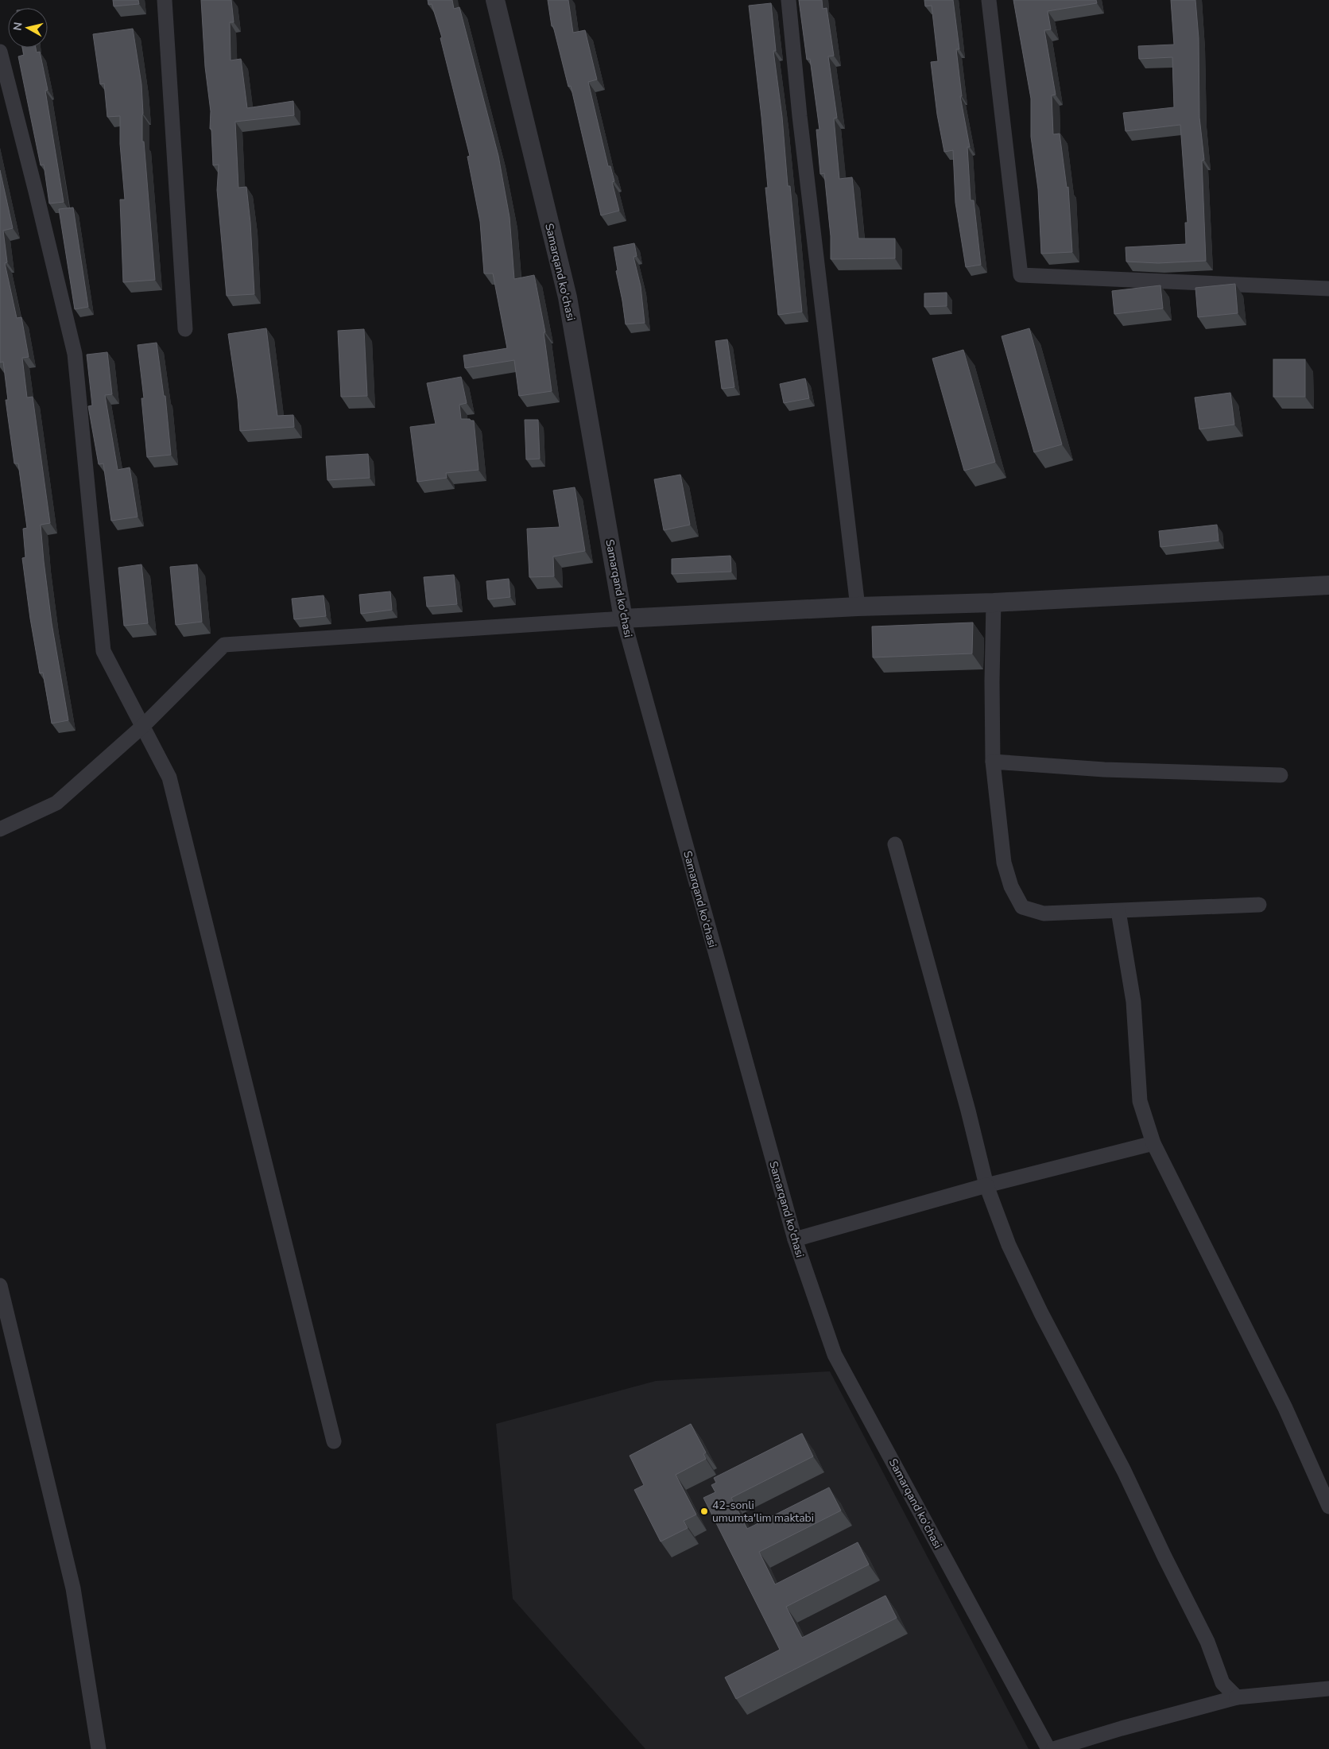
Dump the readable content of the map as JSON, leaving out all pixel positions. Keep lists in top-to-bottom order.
{
  "streets": {
    "street": ["Samarqand ko'chasi"]
  },
  "places": ["42-sonli umumta'lim maktabi"],
  "north": "left"
}
